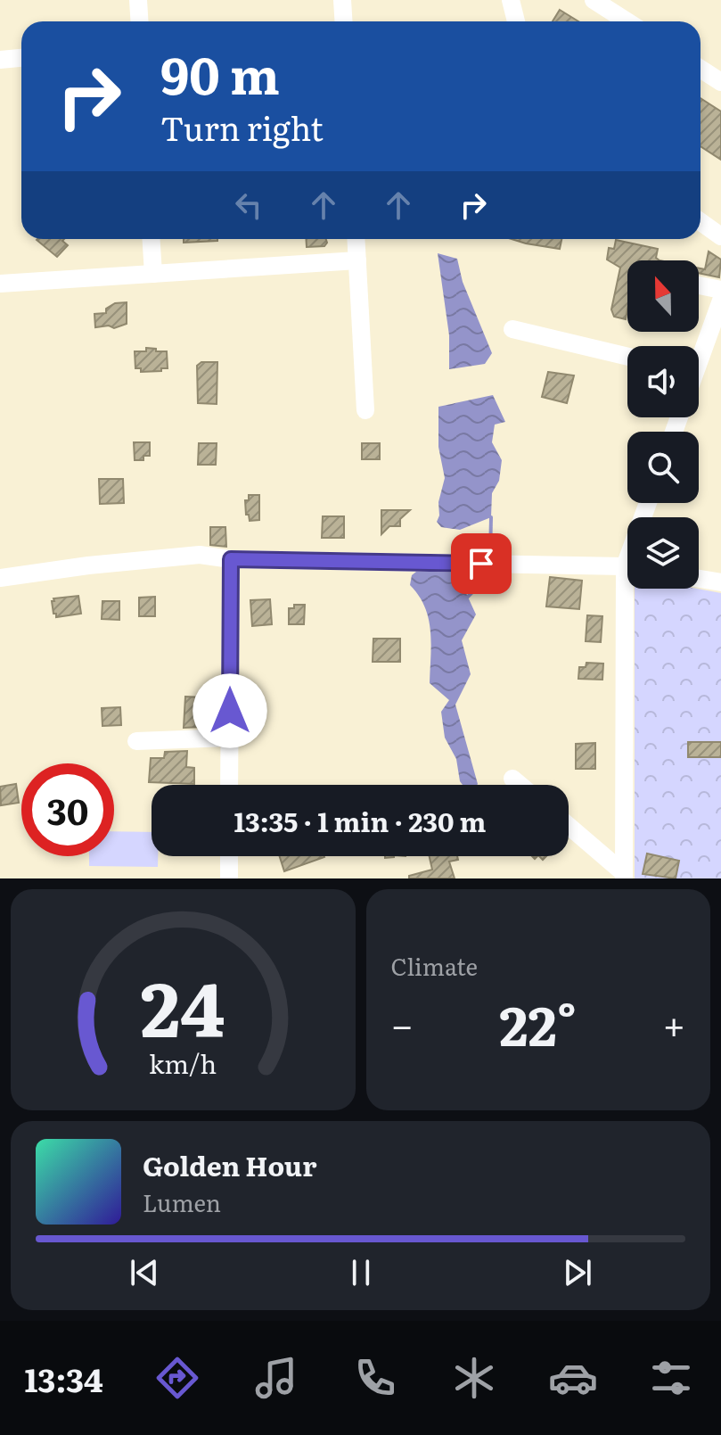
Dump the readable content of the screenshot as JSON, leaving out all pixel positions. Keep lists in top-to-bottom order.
{
  "north": "top",
  "page": {
    "turn": ["90 m", "Turn right"],
    "limit": "30",
    "trip": "13:35 · 1 min · 230 m",
    "tile": "Climate",
    "heat": ["−", "22°", "+"],
    "song": ["Golden Hour", "Lumen"],
    "tabs": "13:34",
    "gauge": ["24", "km/h"]
  }
}
